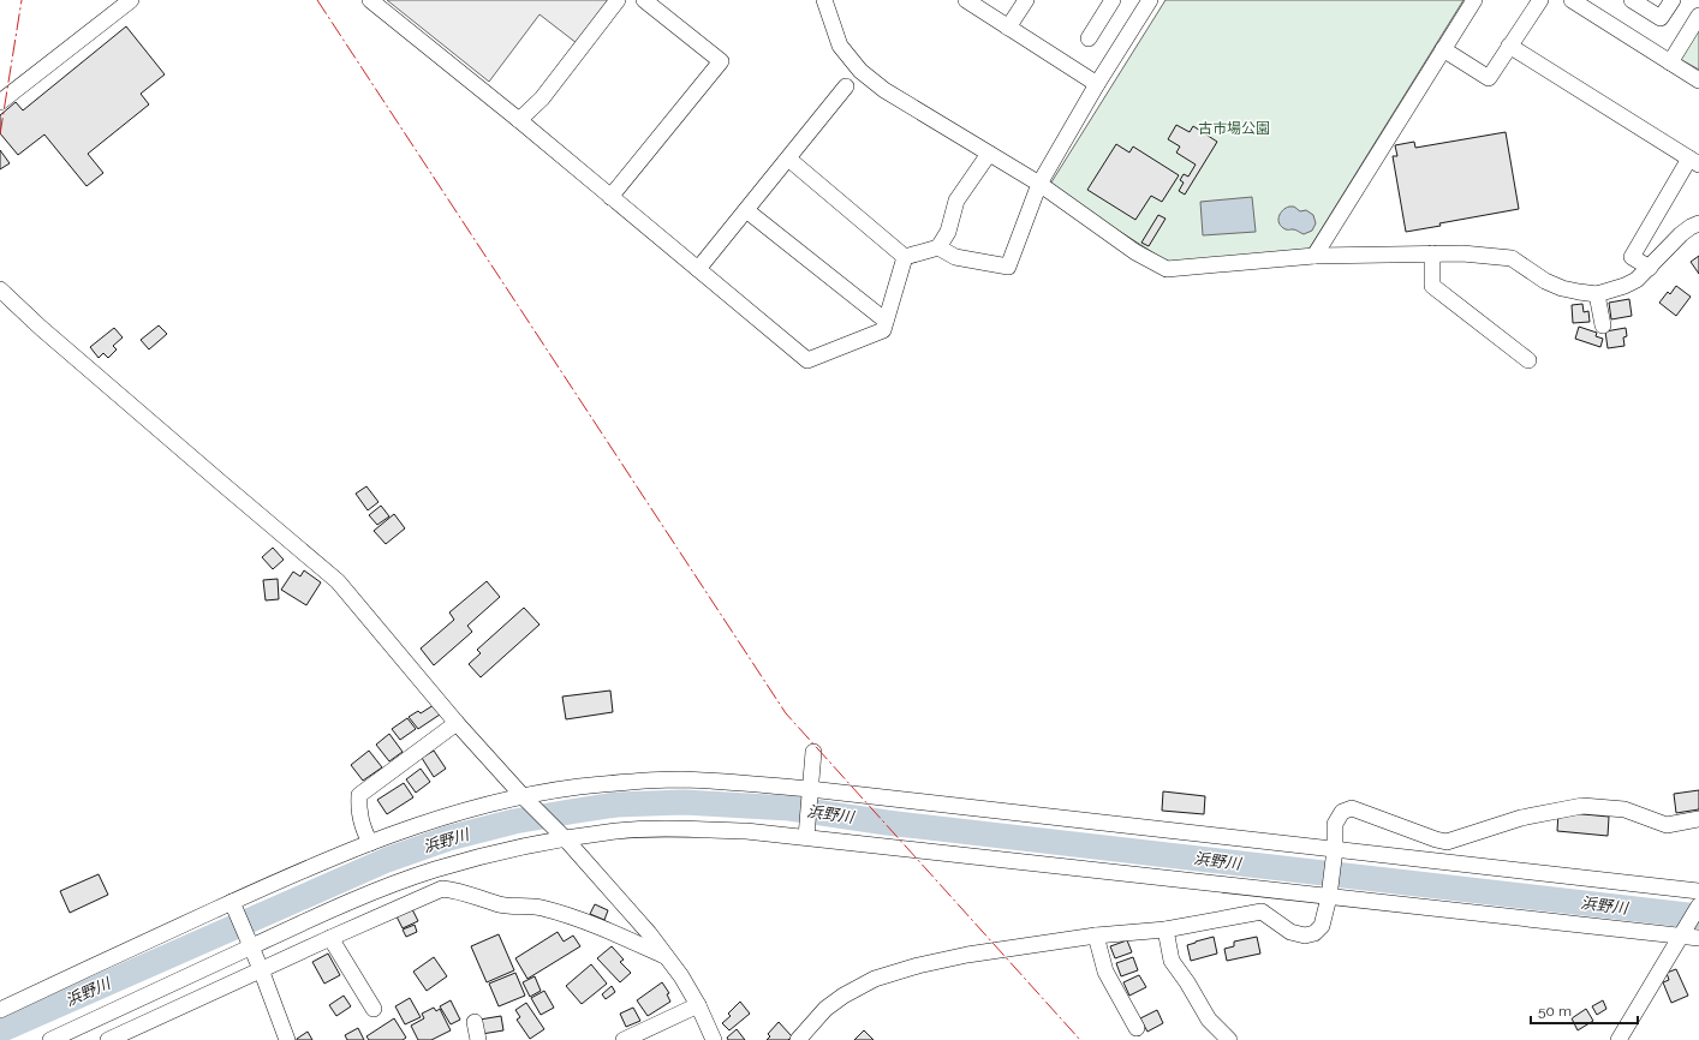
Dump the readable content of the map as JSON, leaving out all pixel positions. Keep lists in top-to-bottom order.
{
  "water": ["浜野川"],
  "parks": ["古市場公園"],
  "scale_bar": "50 m"
}
